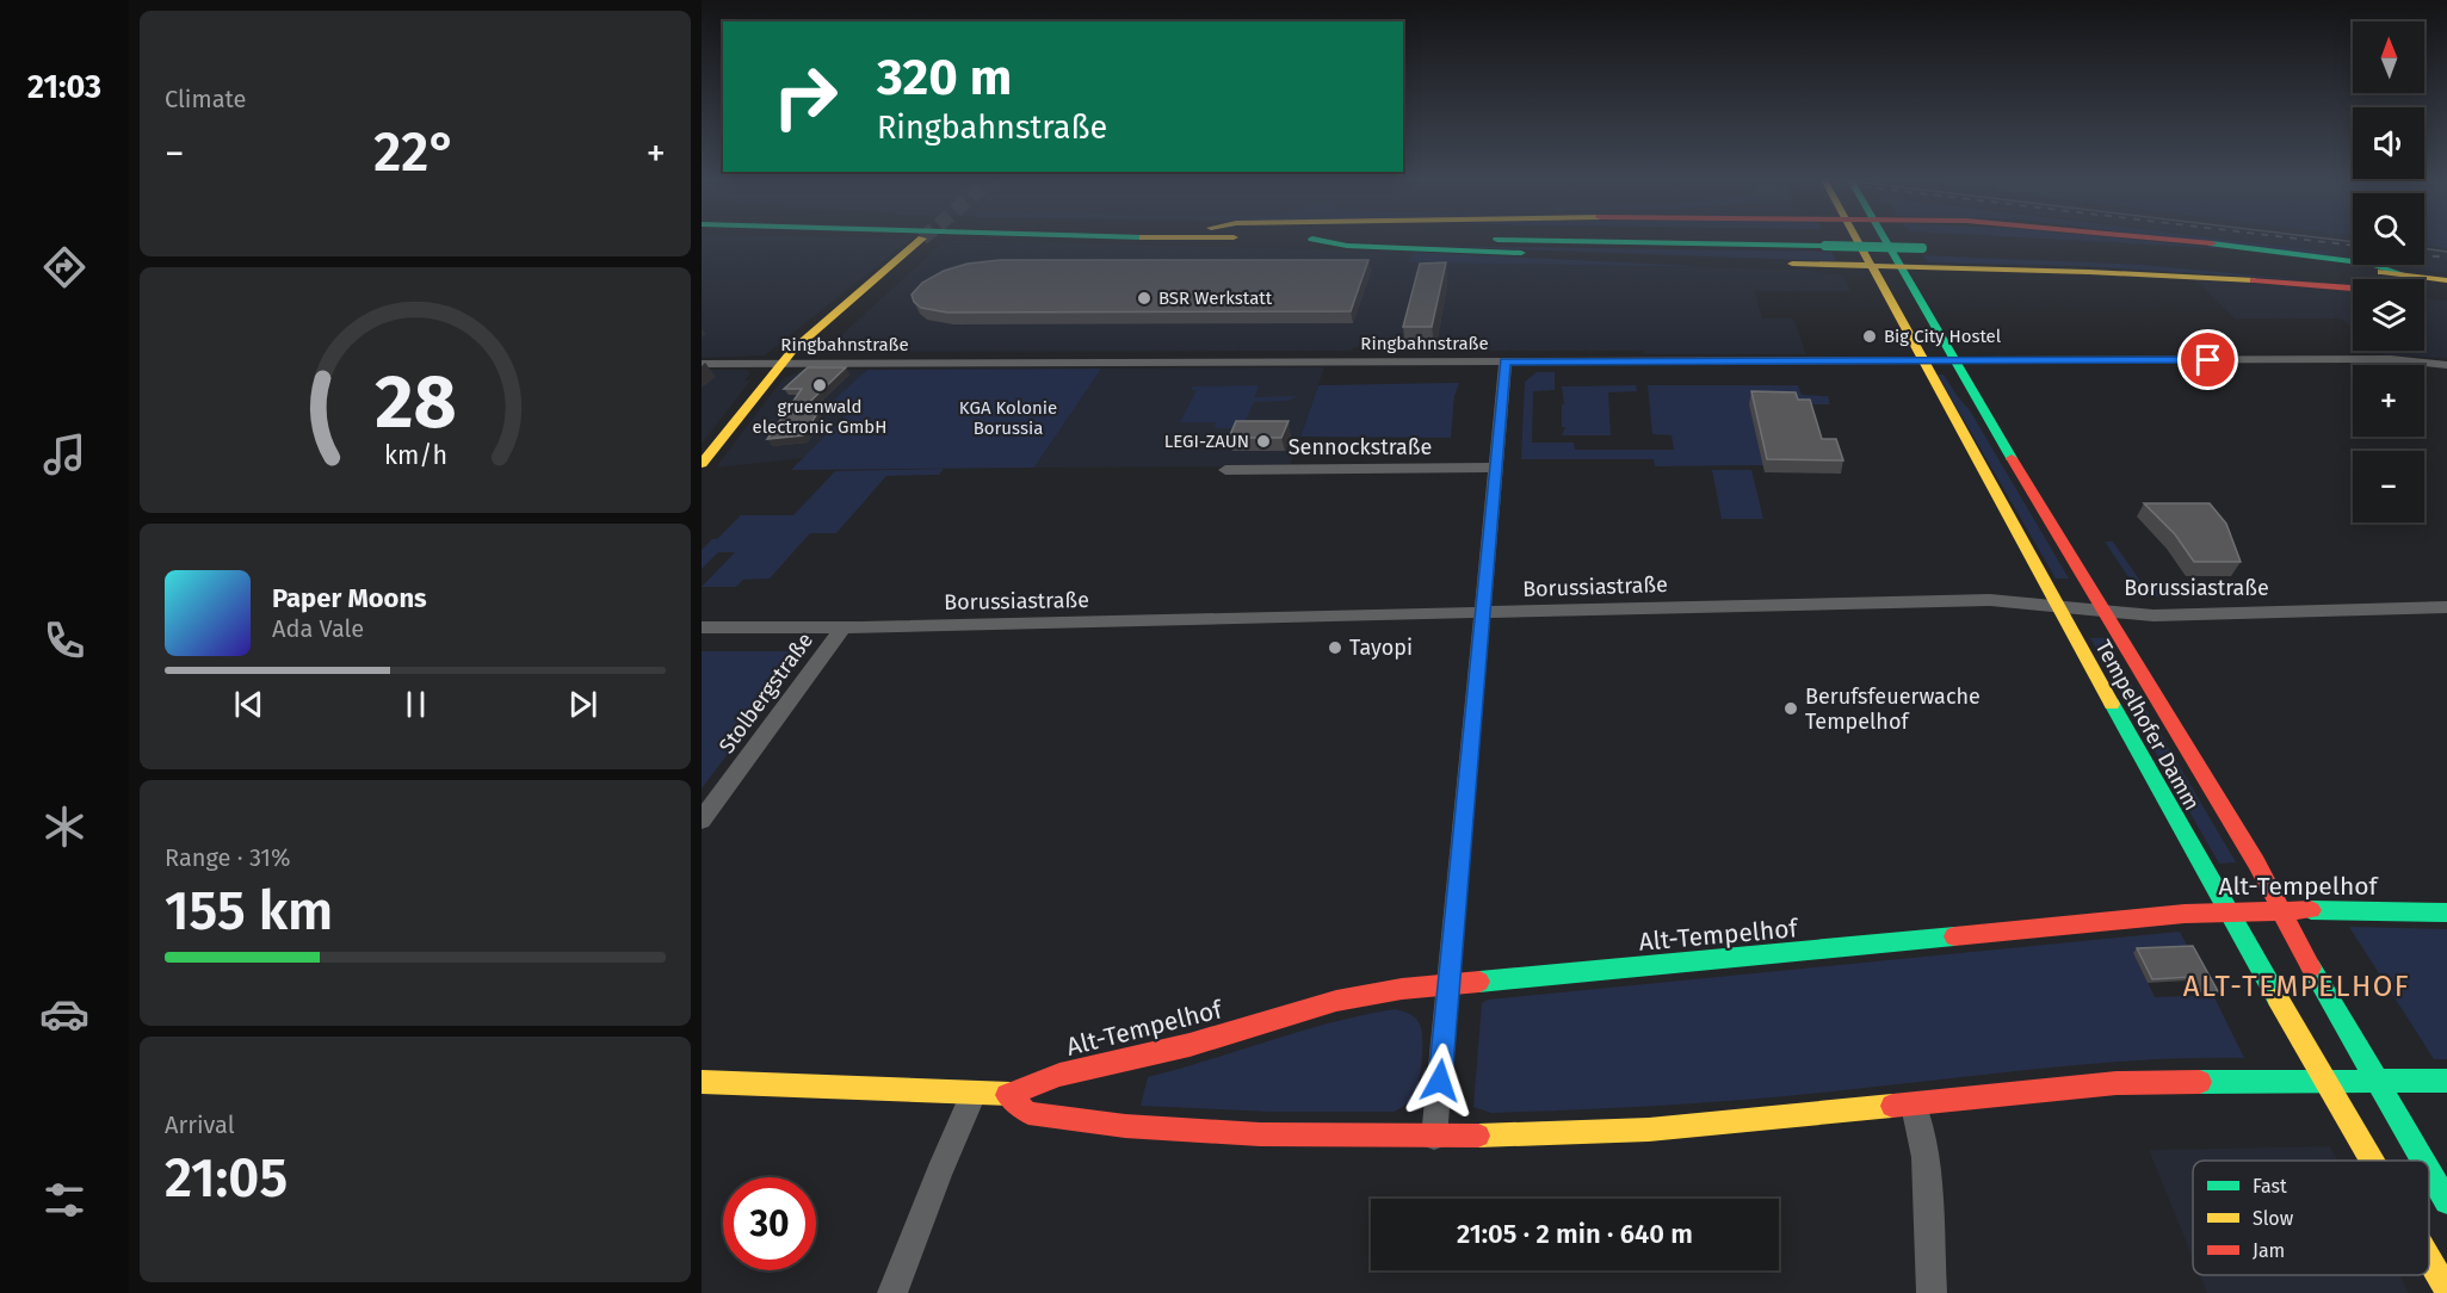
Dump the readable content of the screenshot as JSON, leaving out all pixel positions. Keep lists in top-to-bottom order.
{
  "streets": {
    "main road": ["Tempelhofer Damm", "Alt-Tempelhof"],
    "street": [
      "Ringbahnstraße",
      "Sennockstraße",
      "Borussiastraße",
      "Stolbergstraße"
    ]
  },
  "crossings": [
    ["Ringbahnstraße", "Tempelhofer Damm"],
    ["Borussiastraße", "Stolbergstraße"],
    ["Borussiastraße", "Tempelhofer Damm"],
    ["Tempelhofer Damm", "Alt-Tempelhof"]
  ],
  "districts": ["ALT-TEMPELHOF"],
  "parks": ["KGA Kolonie Borussia"],
  "places": [
    "BSR Werkstatt",
    "Big City Hostel",
    "gruenwald electronic GmbH",
    "LEGI-ZAUN",
    "Tayopi",
    "Berufsfeuerwache Tempelhof"
  ],
  "legend": ["Fast", "Slow", "Jam"],
  "north": "top",
  "page": {
    "tabs": "21:03",
    "tile": [
      "Climate",
      ["Range · 31%", "155 km"],
      ["Arrival", "21:05"]
    ],
    "map_buttons": ["+", "−"],
    "turn": ["320 m", "Ringbahnstraße"],
    "heat": ["−", "22°", "+"],
    "song": ["Paper Moons", "Ada Vale"],
    "limit": "30",
    "trip": "21:05 · 2 min · 640 m",
    "gauge": ["28", "km/h"]
  }
}
